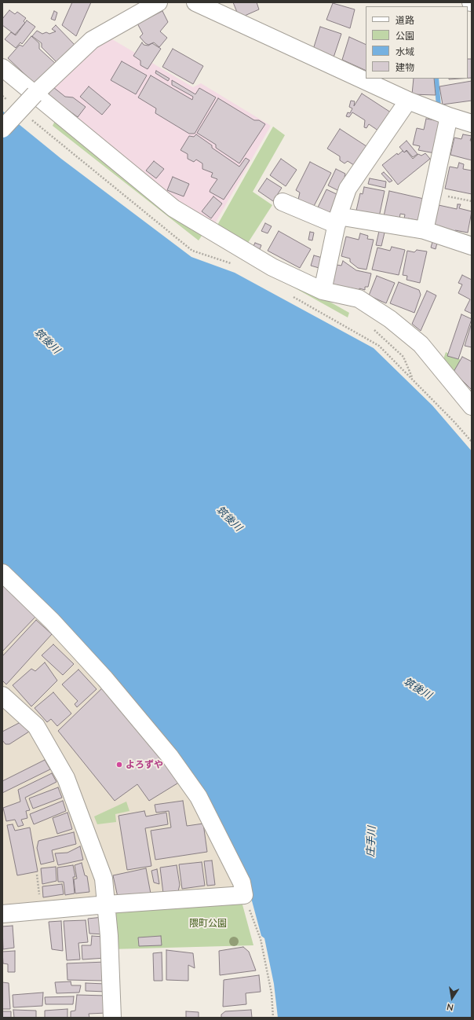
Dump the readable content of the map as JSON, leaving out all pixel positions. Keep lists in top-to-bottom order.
{
  "water": ["筑後川", "庄手川"],
  "parks": ["隈町公園"],
  "places": ["よろずや"],
  "legend": [
    "道路",
    "公園",
    "水域",
    "建物"
  ],
  "north": "bottom"
}
